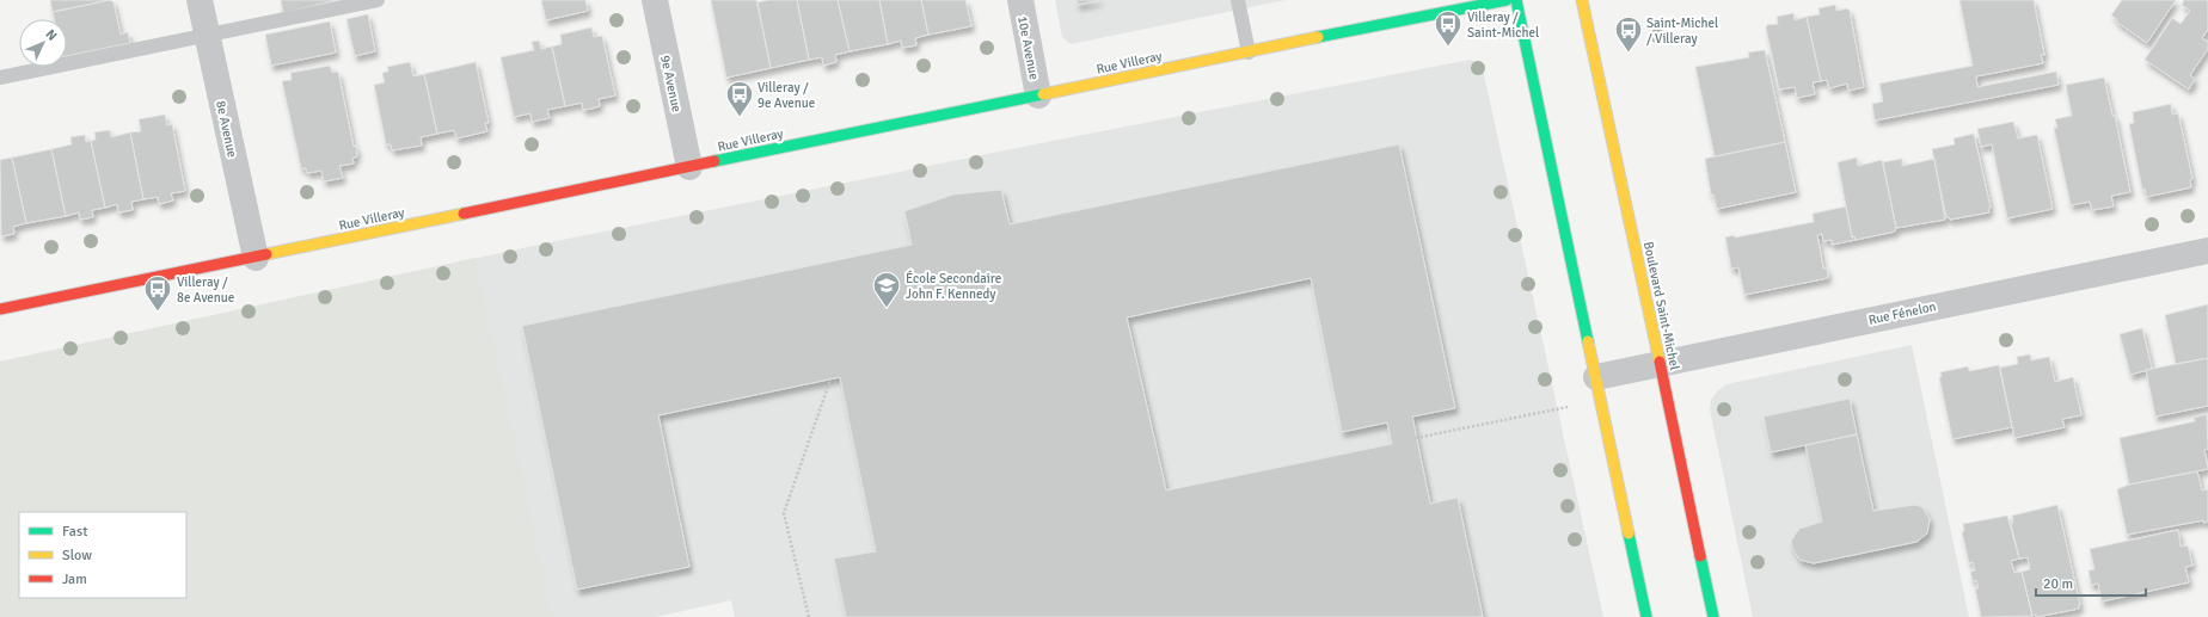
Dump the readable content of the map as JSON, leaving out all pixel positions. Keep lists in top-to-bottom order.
{
  "streets": {
    "street": [
      "10e Avenue",
      "Rue Villeray",
      "9e Avenue",
      "8e Avenue",
      "Boulevard Saint-Michel",
      "Rue Fénelon"
    ]
  },
  "crossings": [
    ["10e Avenue", "Rue Villeray"],
    ["Rue Villeray", "9e Avenue"],
    ["Rue Villeray", "8e Avenue"],
    ["Boulevard Saint-Michel", "Rue Fénelon"]
  ],
  "places": {
    "bus stop": [
      "Villeray / Saint-Michel",
      "Saint-Michel / Villeray",
      "Villeray / 9e Avenue",
      "Villeray / 8e Avenue"
    ],
    "school or university": ["École Secondaire John F. Kennedy"]
  },
  "legend": ["Fast", "Slow", "Jam"],
  "scale_bar": "20 m",
  "north": "top right"
}
